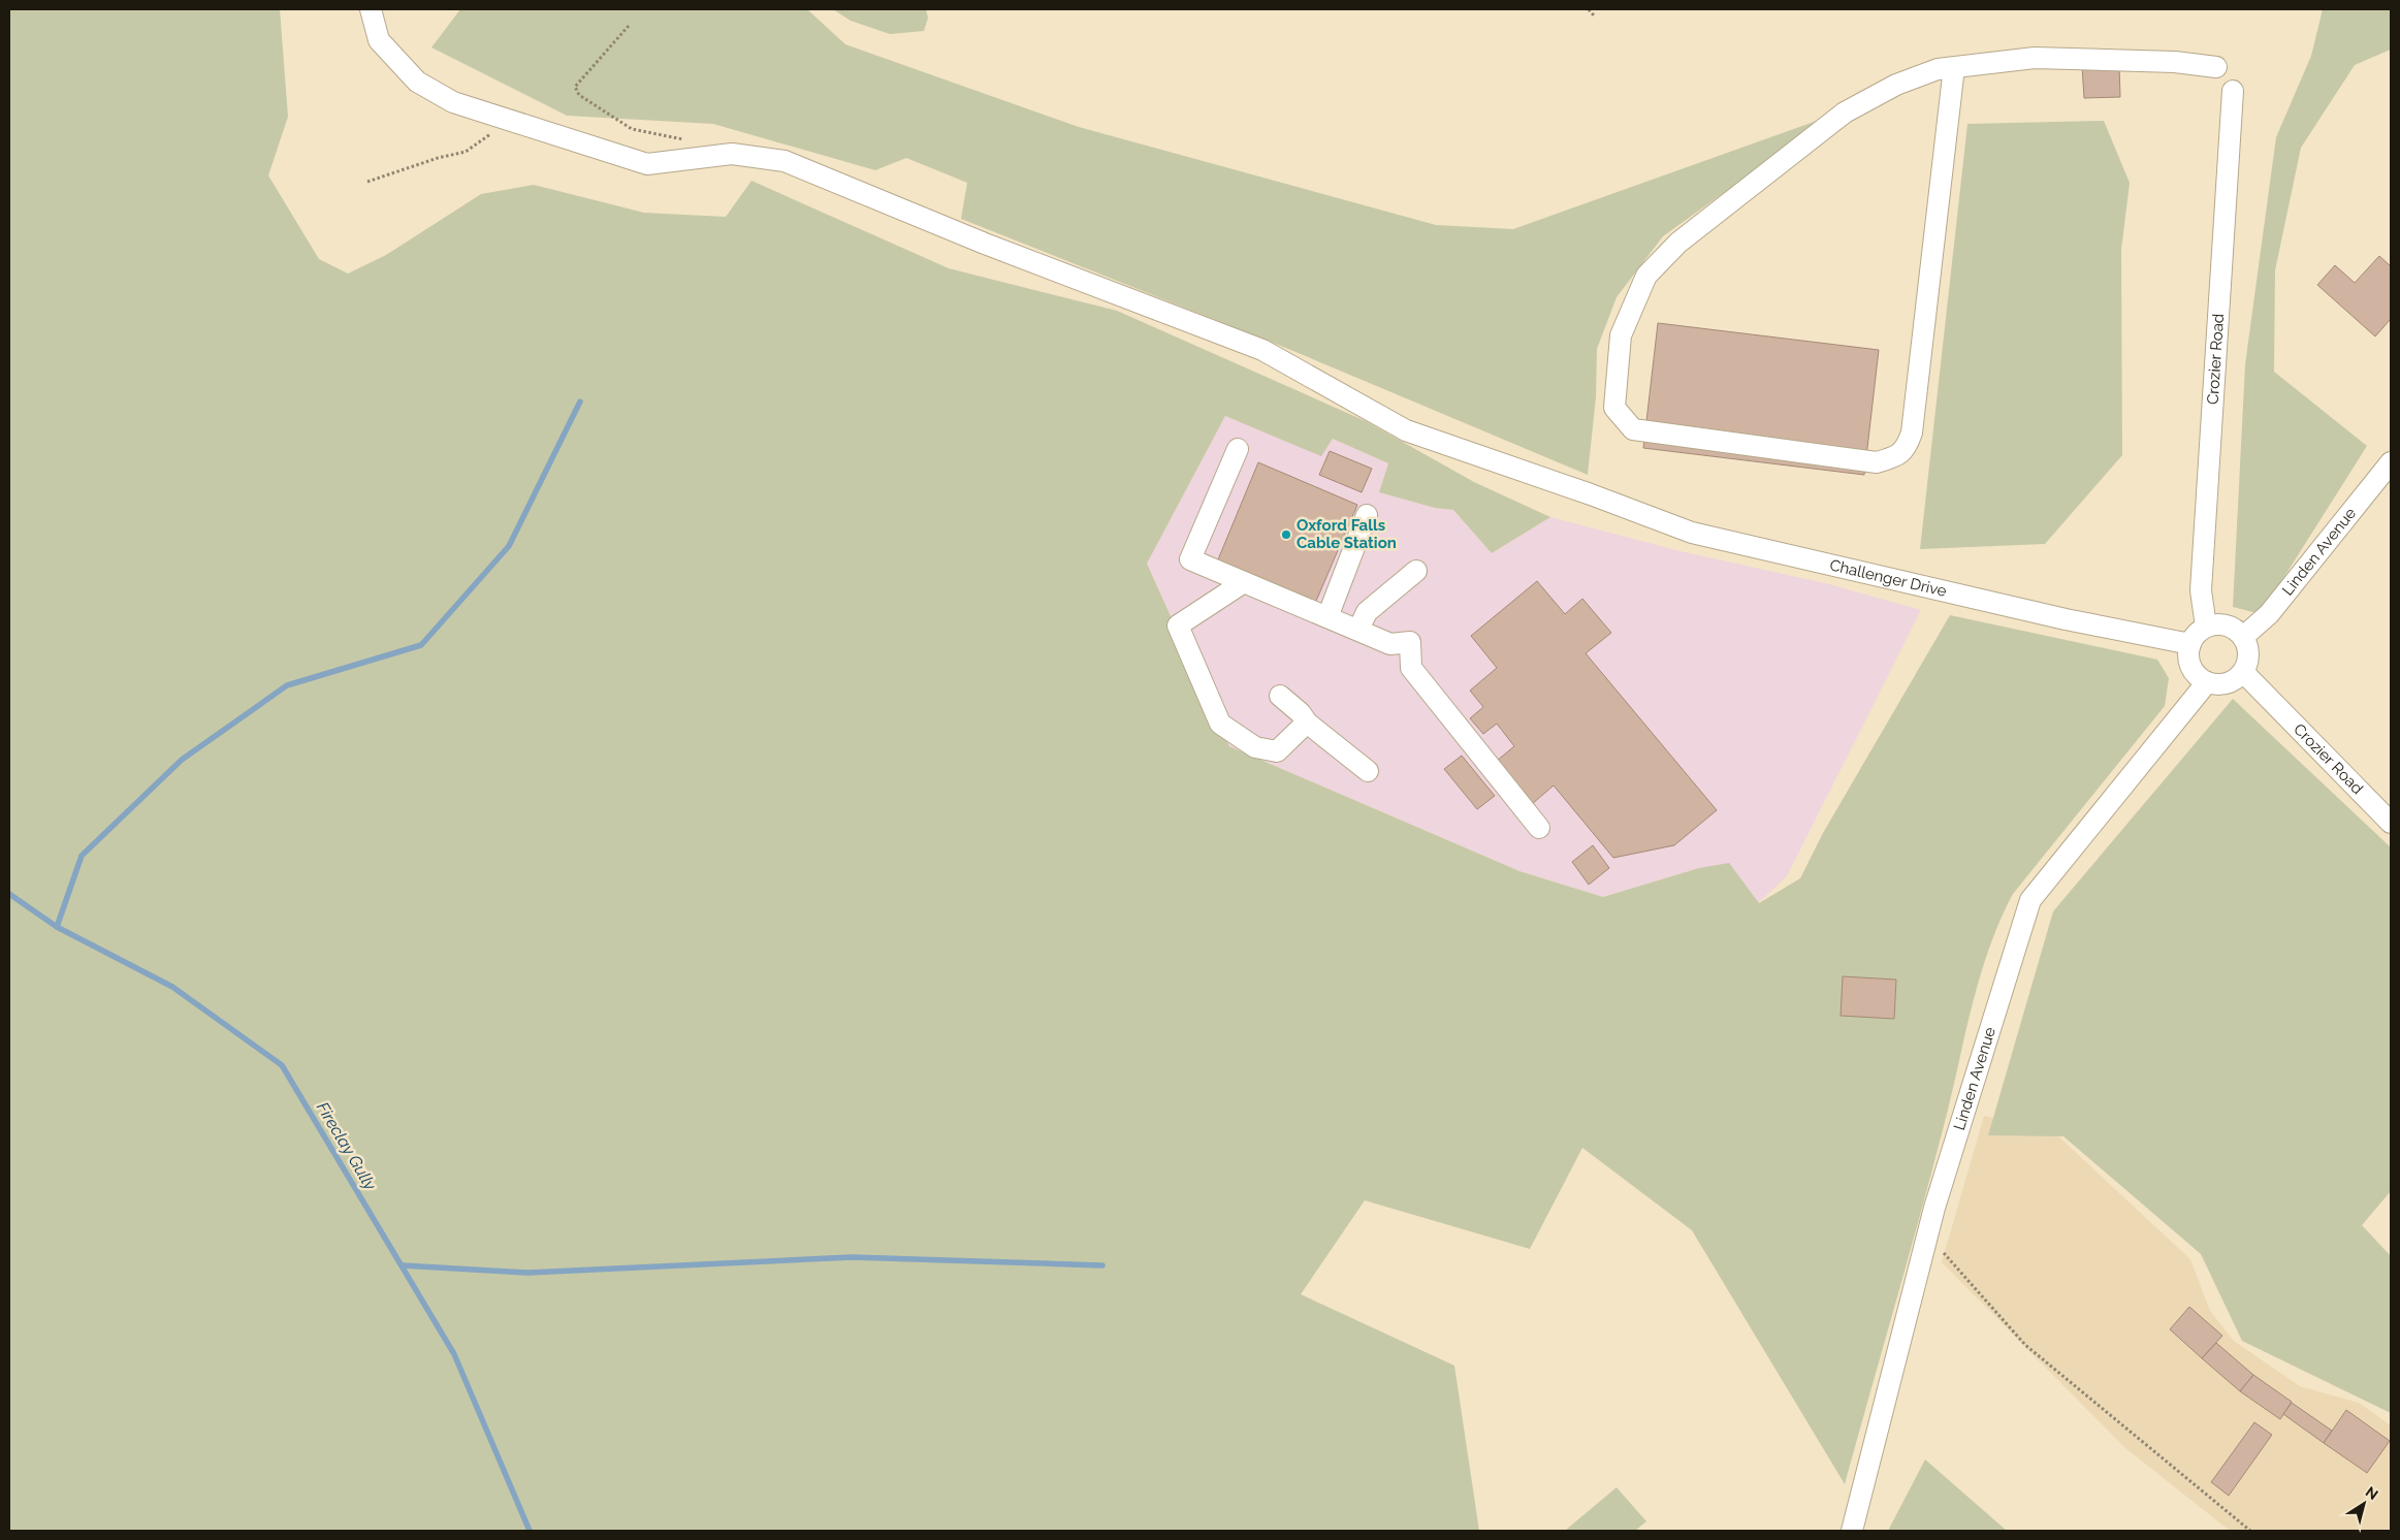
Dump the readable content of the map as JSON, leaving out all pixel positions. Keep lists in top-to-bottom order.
{
  "streets": {
    "street": ["Crozier Road", "Linden Avenue", "Challenger Drive"]
  },
  "crossings": [
    ["Crozier Road", "Linden Avenue"],
    ["Crozier Road", "Challenger Drive"],
    ["Linden Avenue", "Challenger Drive"]
  ],
  "water": ["Fireclay Gully"],
  "places": ["Oxford Falls Cable Station"],
  "north": "top right"
}
